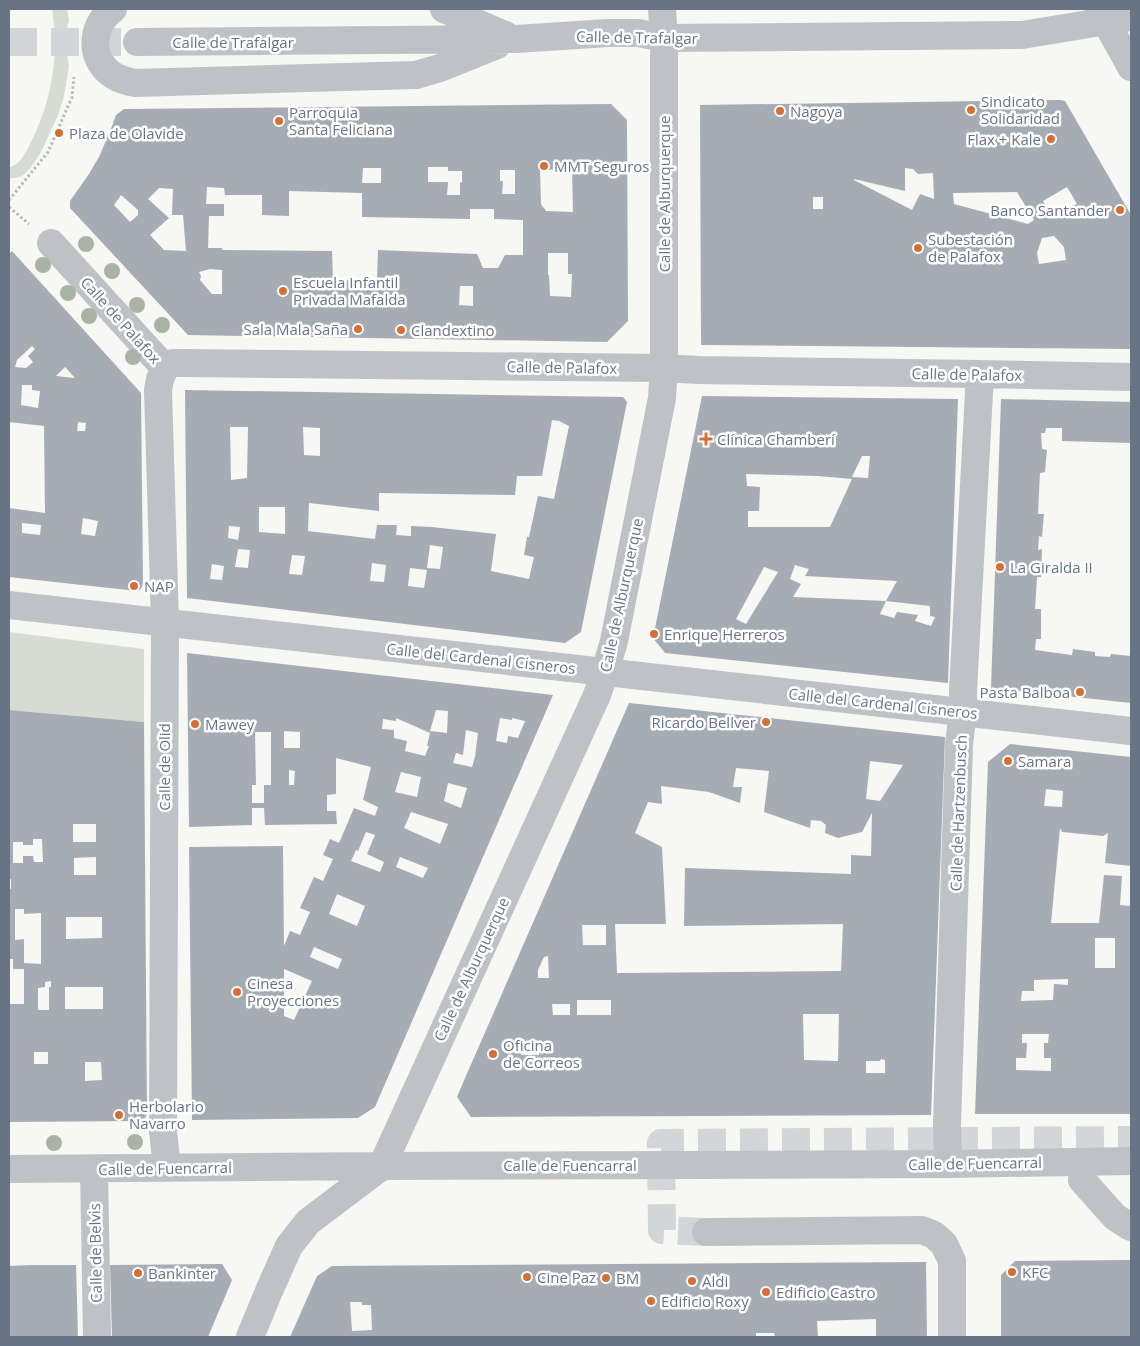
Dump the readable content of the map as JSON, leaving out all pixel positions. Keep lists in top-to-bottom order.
{
  "streets": {
    "street": [
      "Calle de Trafalgar",
      "Calle de Alburquerque",
      "Calle de Palafox",
      "Calle del Cardenal Cisneros",
      "Calle de Olid",
      "Calle de Hartzenbusch",
      "Calle de Fuencarral",
      "Calle de Belvis"
    ]
  },
  "crossings": [
    ["Calle de Trafalgar", "Calle de Alburquerque"],
    ["Calle de Alburquerque", "Calle de Palafox"],
    ["Calle de Alburquerque", "Calle del Cardenal Cisneros"],
    ["Calle de Alburquerque", "Calle de Fuencarral"],
    ["Calle de Palafox", "Calle de Olid"],
    ["Calle de Palafox", "Calle de Hartzenbusch"],
    ["Calle del Cardenal Cisneros", "Calle de Olid"],
    ["Calle del Cardenal Cisneros", "Calle de Hartzenbusch"],
    ["Calle de Olid", "Calle de Fuencarral"],
    ["Calle de Hartzenbusch", "Calle de Fuencarral"],
    ["Calle de Fuencarral", "Calle de Belvis"]
  ],
  "places": {
    "other": [
      "Sindicato Solidaridad",
      "Nagoya",
      "Parroquia Santa Feliciana",
      "Plaza de Olavide",
      "Flax + Kale",
      "MMT Seguros",
      "Banco Santander",
      "Subestación de Palafox",
      "Escuela Infantil Privada Mafalda",
      "Sala Mala Saña",
      "Clandextino",
      "La Giralda II",
      "NAP",
      "Enrique Herreros",
      "Pasta Balboa",
      "Ricardo Bellver",
      "Mawey",
      "Samara",
      "Cinesa Proyecciones",
      "Oficina de Correos",
      "Herbolario Navarro",
      "KFC",
      "Bankinter",
      "Cine Paz",
      "BM",
      "Aldi",
      "Edificio Castro",
      "Edificio Roxy"
    ],
    "health": ["Clínica Chamberí"]
  }
}
